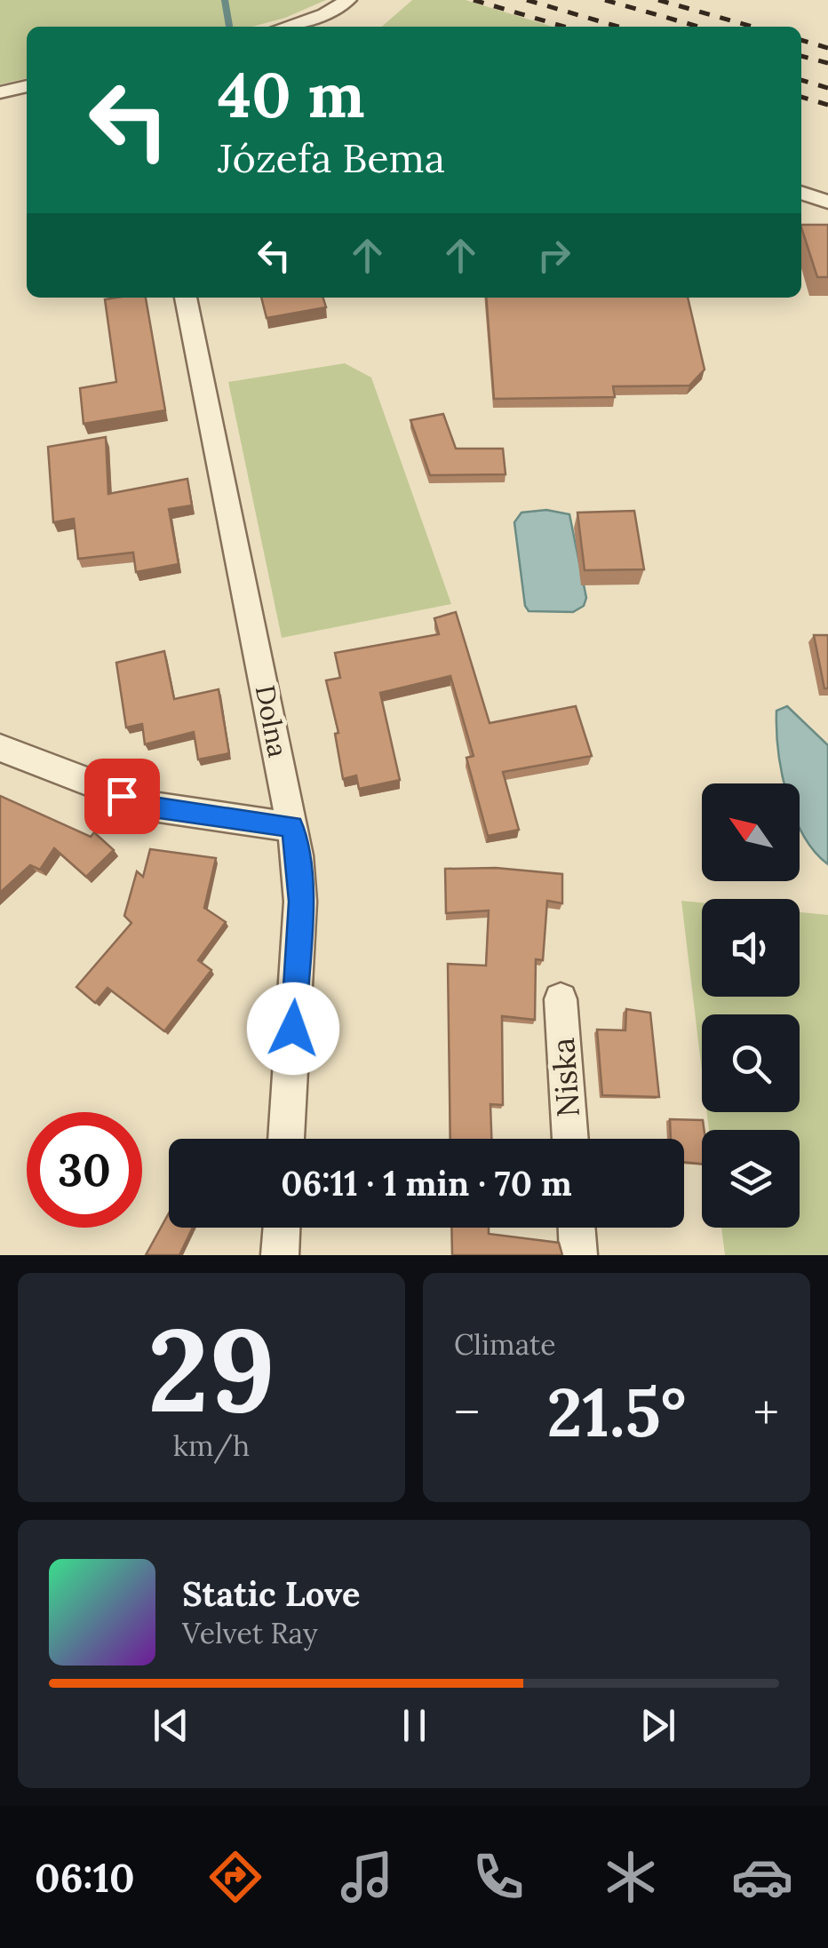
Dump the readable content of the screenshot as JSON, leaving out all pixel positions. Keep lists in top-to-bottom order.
{
  "streets": {
    "street": ["Dolna", "Niska"]
  },
  "north": "top left",
  "page": {
    "turn": ["40 m", "Józefa Bema"],
    "limit": "30",
    "trip": "06:11 · 1 min · 70 m",
    "tile": [
      ["29", "km/h"],
      "Climate"
    ],
    "heat": ["−", "21.5°", "+"],
    "song": ["Static Love", "Velvet Ray"],
    "tabs": "06:10"
  }
}
